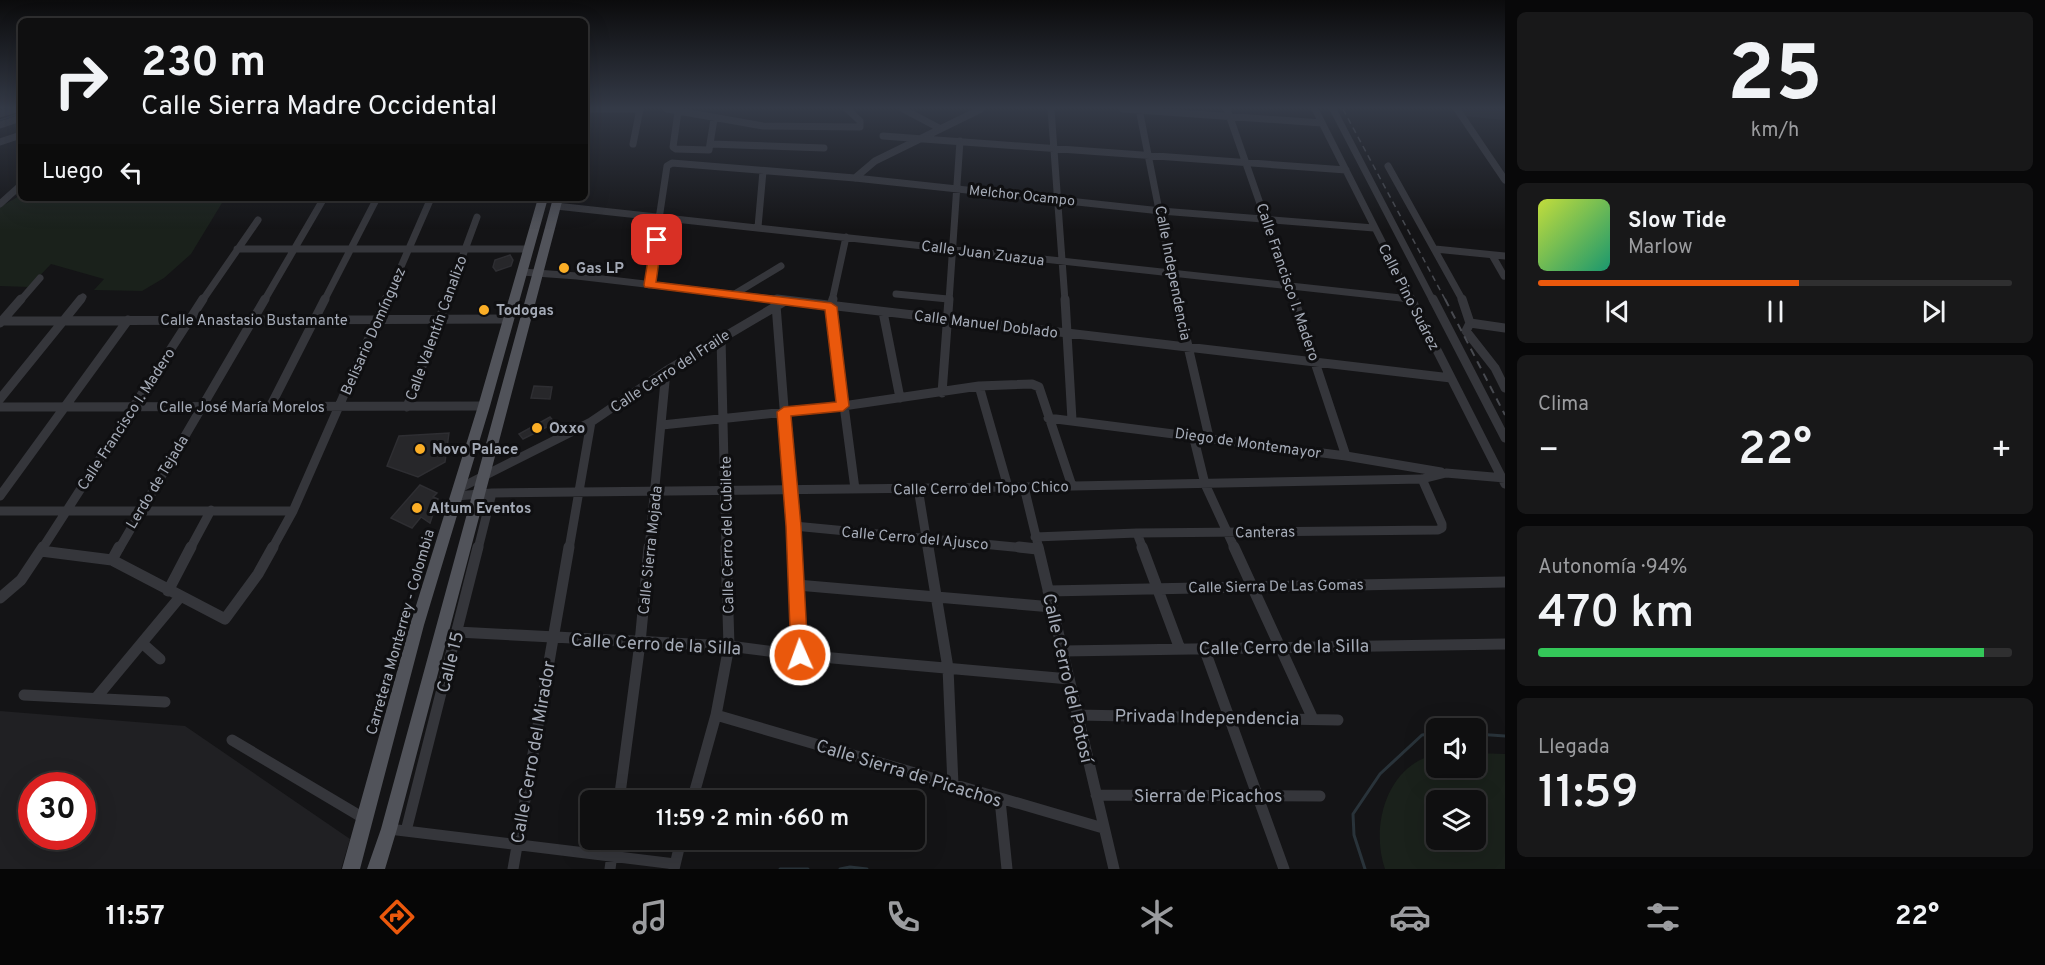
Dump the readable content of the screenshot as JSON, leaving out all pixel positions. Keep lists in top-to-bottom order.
{
  "streets": {
    "main road": ["Carretera Monterrey - Colombia"],
    "street": [
      "Melchor Ocampo",
      "Calle Juan Zuazua",
      "Calle Independencia",
      "Calle Francisco I. Madero",
      "Calle Pino Suárez",
      "Calle Anastasio Bustamante",
      "Calle Manuel Doblado",
      "Calle Valentín Canalizo",
      "Belisario Domínguez",
      "Calle Cerro del Fraile",
      "Calle José María Morelos",
      "Diego de Montemayor",
      "Lerdo de Tejada",
      "Calle Cerro del Topo Chico",
      "Canteras",
      "Calle Cerro del Cubilete",
      "Calle Cerro del Ajusco",
      "Calle Sierra Mojada",
      "Calle Sierra De Las Gomas",
      "Calle Cerro de la Silla",
      "Calle 15",
      "Calle Cerro del Potosí",
      "Privada Independencia",
      "Calle Cerro del Mirador",
      "Calle Sierra de Picachos",
      "Sierra de Picachos"
    ]
  },
  "crossings": [
    ["Melchor Ocampo", "Calle Juan Zuazua"],
    ["Melchor Ocampo", "Calle Independencia"],
    ["Melchor Ocampo", "Calle Francisco I. Madero"],
    ["Melchor Ocampo", "Calle Pino Suárez"],
    ["Calle Juan Zuazua", "Calle Independencia"],
    ["Calle Juan Zuazua", "Calle Francisco I. Madero"],
    ["Calle Juan Zuazua", "Calle Pino Suárez"],
    ["Calle Independencia", "Calle Manuel Doblado"],
    ["Calle Independencia", "Diego de Montemayor"],
    ["Calle Francisco I. Madero", "Calle Anastasio Bustamante"],
    ["Calle Francisco I. Madero", "Calle Manuel Doblado"],
    ["Calle Francisco I. Madero", "Calle José María Morelos"],
    ["Calle Francisco I. Madero", "Diego de Montemayor"],
    ["Calle Pino Suárez", "Calle Manuel Doblado"],
    ["Calle Pino Suárez", "Calle Cerro del Topo Chico"],
    ["Calle Anastasio Bustamante", "Calle Valentín Canalizo"],
    ["Calle Anastasio Bustamante", "Belisario Domínguez"],
    ["Calle Anastasio Bustamante", "Lerdo de Tejada"],
    ["Calle Anastasio Bustamante", "Carretera Monterrey - Colombia"],
    ["Calle Manuel Doblado", "Calle Cerro del Fraile"],
    ["Calle Manuel Doblado", "Carretera Monterrey - Colombia"],
    ["Calle Valentín Canalizo", "Calle José María Morelos"],
    ["Belisario Domínguez", "Calle José María Morelos"],
    ["Calle Cerro del Fraile", "Calle Cerro del Topo Chico"],
    ["Calle Cerro del Fraile", "Calle Cerro del Cubilete"],
    ["Calle Cerro del Fraile", "Calle Sierra Mojada"],
    ["Calle Cerro del Fraile", "Carretera Monterrey - Colombia"],
    ["Calle Cerro del Fraile", "Calle Cerro del Mirador"],
    ["Calle José María Morelos", "Lerdo de Tejada"],
    ["Calle José María Morelos", "Carretera Monterrey - Colombia"],
    ["Diego de Montemayor", "Calle Cerro del Topo Chico"],
    ["Calle Cerro del Topo Chico", "Canteras"],
    ["Calle Cerro del Topo Chico", "Calle Cerro del Cubilete"],
    ["Calle Cerro del Topo Chico", "Calle Sierra Mojada"],
    ["Calle Cerro del Topo Chico", "Carretera Monterrey - Colombia"],
    ["Calle Cerro del Topo Chico", "Calle 15"],
    ["Calle Cerro del Topo Chico", "Calle Cerro del Potosí"],
    ["Calle Cerro del Topo Chico", "Calle Cerro del Mirador"],
    ["Canteras", "Calle Cerro del Ajusco"],
    ["Canteras", "Calle Cerro del Potosí"],
    ["Calle Cerro del Cubilete", "Calle Cerro de la Silla"],
    ["Calle Cerro del Cubilete", "Calle Sierra de Picachos"],
    ["Calle Cerro del Ajusco", "Calle Cerro del Potosí"],
    ["Calle Sierra Mojada", "Calle Cerro de la Silla"],
    ["Calle Sierra De Las Gomas", "Calle Cerro del Potosí"],
    ["Calle Cerro de la Silla", "Calle 15"],
    ["Calle Cerro de la Silla", "Calle Cerro del Potosí"],
    ["Calle Cerro de la Silla", "Calle Cerro del Mirador"],
    ["Calle Cerro del Potosí", "Privada Independencia"],
    ["Calle Cerro del Potosí", "Calle Sierra de Picachos"],
    ["Calle Cerro del Potosí", "Sierra de Picachos"]
  ],
  "places": [
    "Gas LP",
    "Todogas",
    "Oxxo",
    "Novo Palace",
    "Altum Eventos"
  ],
  "page": {
    "tile": [
      ["25", "km/h"],
      "Clima",
      ["Autonomía · 94%", "470 km"],
      ["Llegada", "11:59"]
    ],
    "turn": ["230 m", "Calle Sierra Madre Occidental"],
    "then": "Luego",
    "song": ["Slow Tide", "Marlow"],
    "heat": ["−", "22°", "+"],
    "limit": "30",
    "trip": "11:59 · 2 min · 660 m",
    "tabs": ["11:57", "22°"]
  }
}
